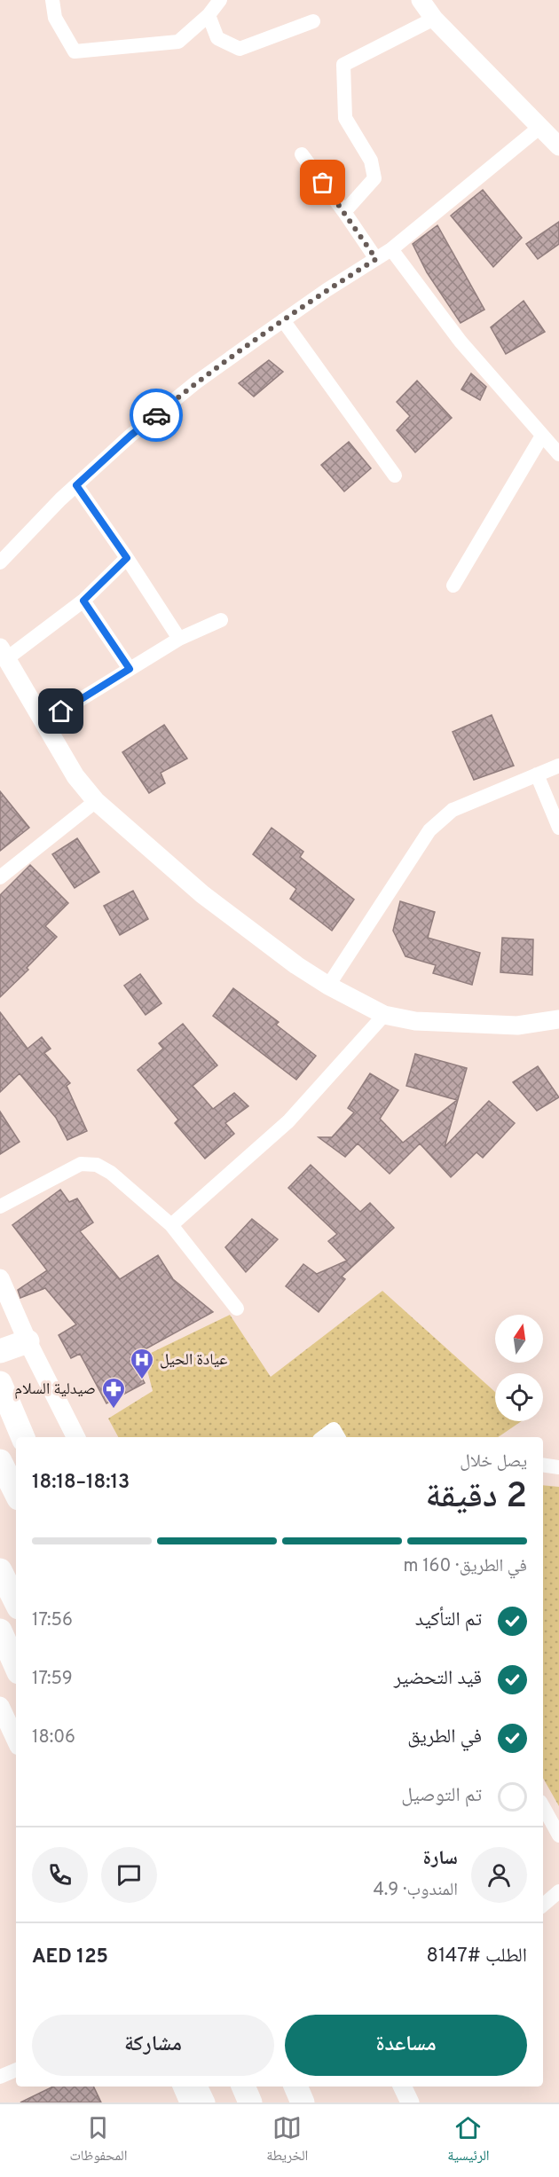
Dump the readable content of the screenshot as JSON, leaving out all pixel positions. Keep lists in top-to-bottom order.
{
  "places": {
    "hospital": ["عيادة الحيل"],
    "pharmacy": ["صيدلية السلام"]
  },
  "north": "top",
  "page": {
    "heading": ["2 دقيقة", "يصل خلال", "18:13–18:18"],
    "panel": [
      "سارة",
      "المندوب · 4.9",
      "الطلب #8147",
      "AED 125"
    ],
    "bar": "في الطريق · 160 m",
    "list": [
      ["تم التأكيد", "17:56"],
      ["قيد التحضير", "17:59"],
      ["في الطريق", "18:06"],
      "تم التوصيل"
    ],
    "buttons": ["مساعدة", "مشاركة"],
    "tabs": ["الرئيسية", "الخريطة", "المحفوظات"]
  }
}
